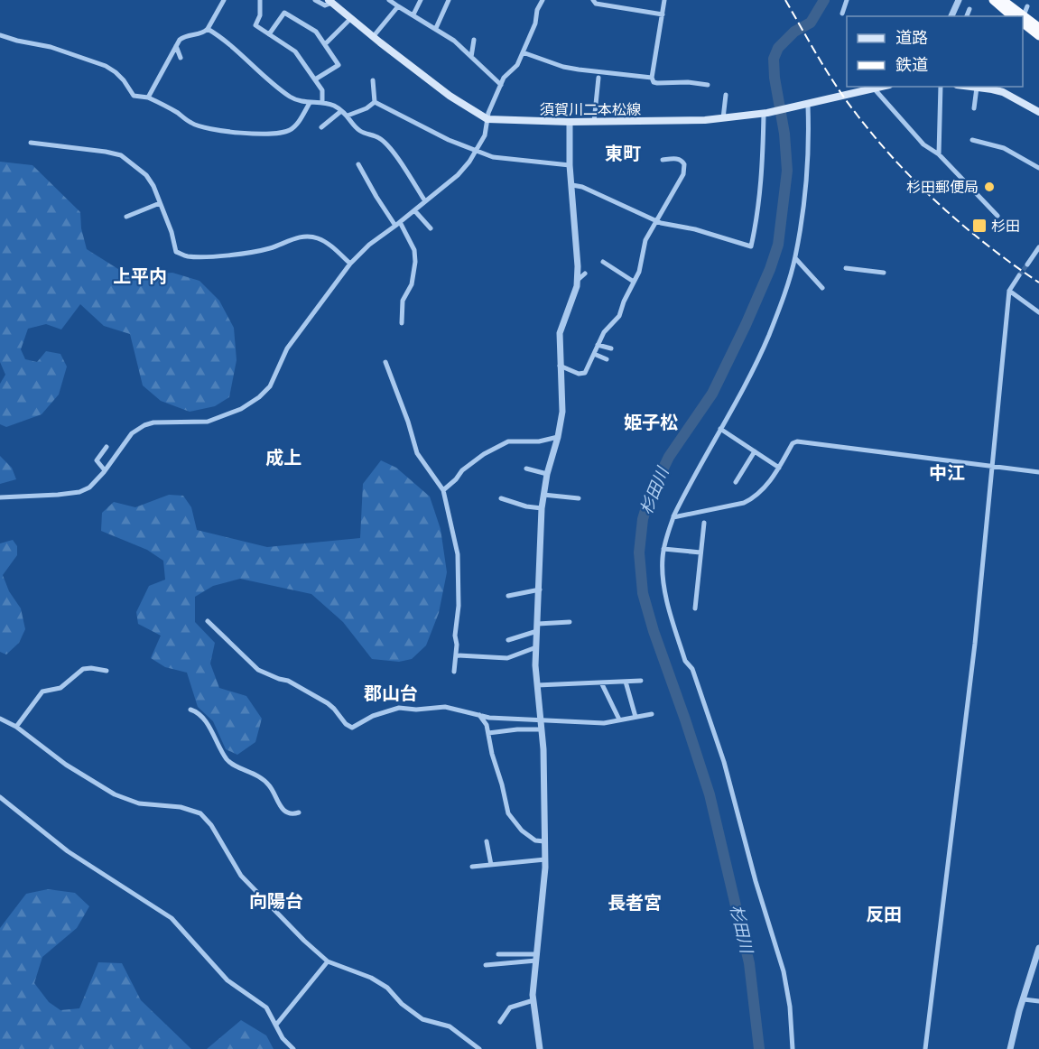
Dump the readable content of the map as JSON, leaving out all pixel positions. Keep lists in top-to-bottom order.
{
  "streets": {
    "main road": ["須賀川二本松線"]
  },
  "districts": [
    "東町",
    "上平内",
    "姫子松",
    "成上",
    "中江",
    "郡山台",
    "向陽台",
    "長者宮",
    "反田"
  ],
  "water": ["杉田川"],
  "places": {
    "other": ["杉田郵便局"],
    "transit": ["杉田"]
  },
  "legend": ["道路", "鉄道"]
}
